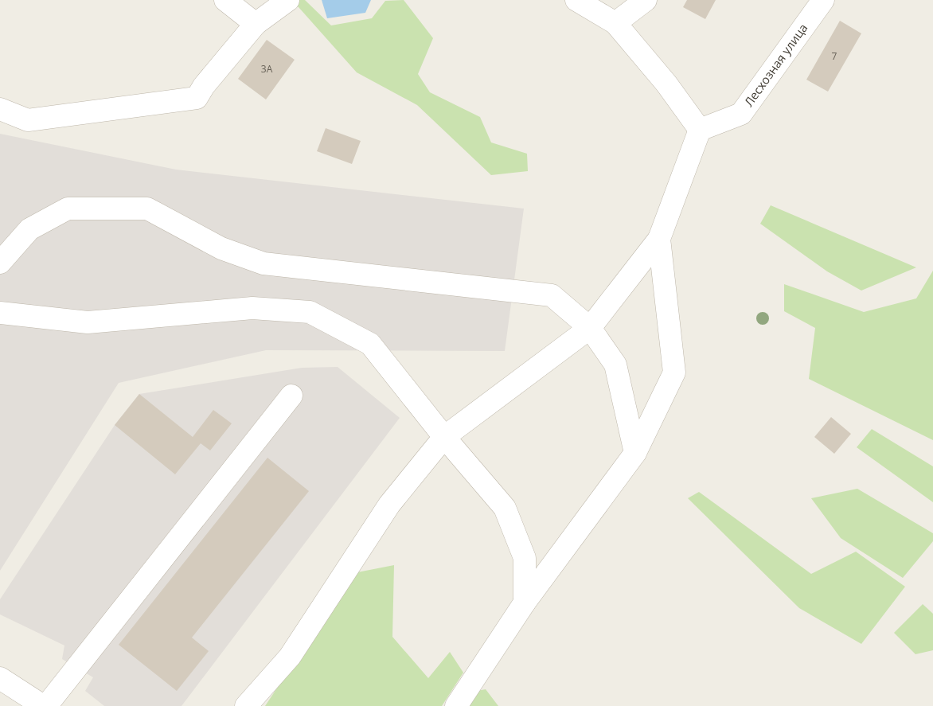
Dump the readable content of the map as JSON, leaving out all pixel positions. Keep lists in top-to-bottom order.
{
  "streets": {
    "street": ["Лесхозная улица"]
  },
  "house_numbers": ["7", "3А"]
}
